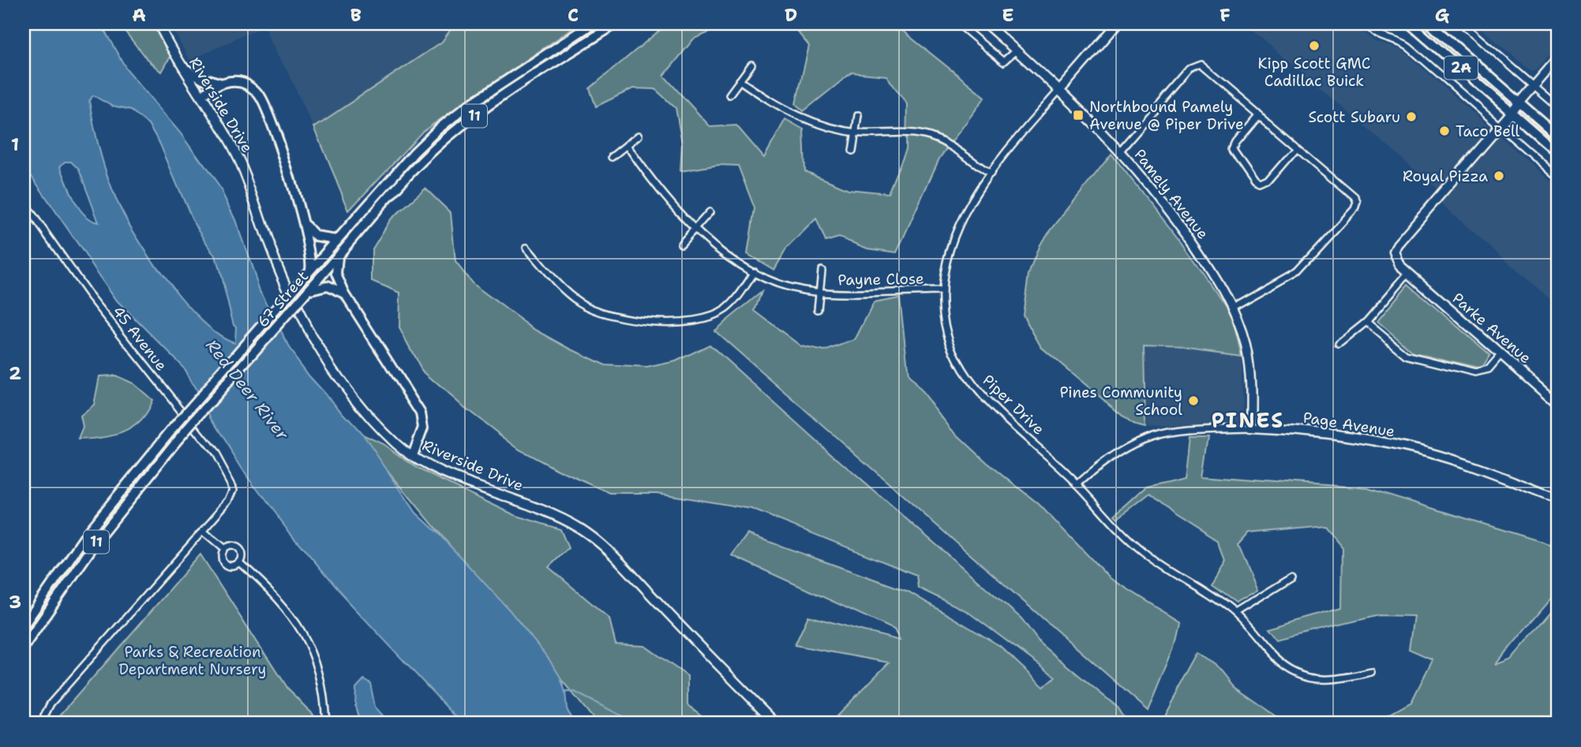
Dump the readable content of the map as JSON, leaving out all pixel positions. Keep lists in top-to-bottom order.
{
  "streets": {
    "main road": ["2A", "11", "67 Street"],
    "street": [
      "Riverside Drive",
      "Pamely Avenue",
      "Payne Close",
      "Parke Avenue",
      "45 Avenue",
      "Piper Drive",
      "Page Avenue"
    ]
  },
  "crossings": [
    ["Pamely Avenue", "Piper Drive"],
    ["Pamely Avenue", "Page Avenue"],
    ["Payne Close", "Piper Drive"],
    ["Piper Drive", "Page Avenue"]
  ],
  "districts": ["PINES"],
  "water": ["Red Deer River"],
  "parks": ["Parks & Recreation Department Nursery"],
  "places": {
    "other": [
      "Kipp Scott GMC Cadillac Buick",
      "Scott Subaru",
      "Taco Bell",
      "Royal Pizza",
      "Pines Community School"
    ],
    "transit": ["Northbound Pamely Avenue @ Piper Drive"]
  },
  "grid": {
    "columns": [
      "A",
      "B",
      "C",
      "D",
      "E",
      "F",
      "G"
    ],
    "rows": ["1", "2", "3"]
  }
}
